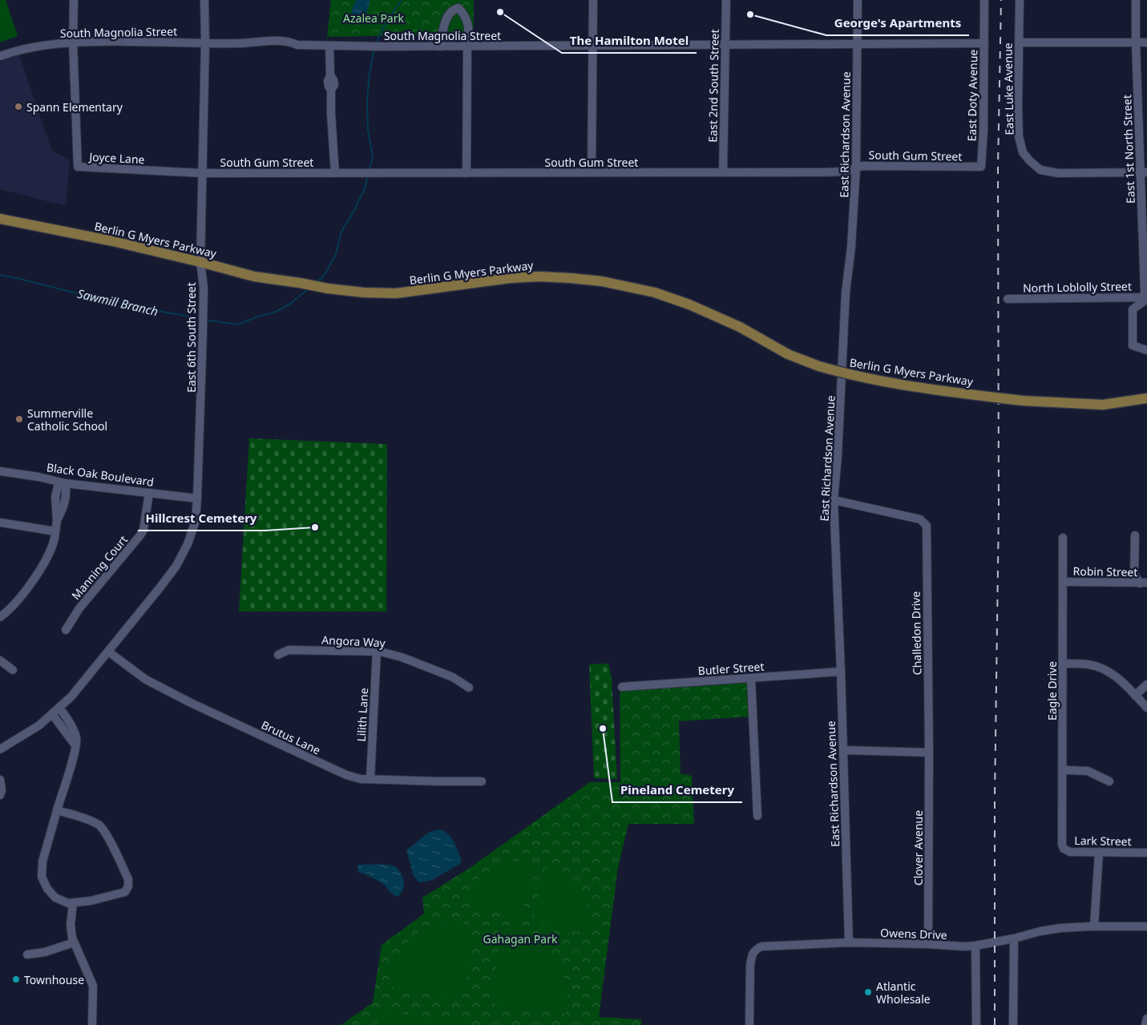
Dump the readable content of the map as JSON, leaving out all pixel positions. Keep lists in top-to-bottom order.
{
  "streets": {
    "main road": ["Berlin G Myers Parkway"],
    "street": [
      "South Magnolia Street",
      "East 2nd South Street",
      "East Luke Avenue",
      "East Doty Avenue",
      "East Richardson Avenue",
      "East 1st North Street",
      "South Gum Street",
      "Joyce Lane",
      "North Loblolly Street",
      "East 6th South Street",
      "Black Oak Boulevard",
      "Manning Court",
      "Robin Street",
      "Challedon Drive",
      "Angora Way",
      "Butler Street",
      "Eagle Drive",
      "Lilith Lane",
      "Brutus Lane",
      "Lark Street",
      "Clover Avenue",
      "Owens Drive"
    ]
  },
  "crossings": [
    ["South Magnolia Street", "East 2nd South Street"],
    ["South Magnolia Street", "East Doty Avenue"],
    ["South Magnolia Street", "East Richardson Avenue"],
    ["South Magnolia Street", "Joyce Lane"],
    ["South Magnolia Street", "East 6th South Street"],
    ["East 2nd South Street", "South Gum Street"],
    ["East Luke Avenue", "East 1st North Street"],
    ["East Doty Avenue", "South Gum Street"],
    ["East Richardson Avenue", "South Gum Street"],
    ["East Richardson Avenue", "Challedon Drive"],
    ["East Richardson Avenue", "Butler Street"],
    ["East Richardson Avenue", "Owens Drive"],
    ["East 1st North Street", "North Loblolly Street"],
    ["South Gum Street", "Joyce Lane"],
    ["South Gum Street", "East 6th South Street"],
    ["Joyce Lane", "East 6th South Street"],
    ["Berlin G Myers Parkway", "East 6th South Street"],
    ["East 6th South Street", "Black Oak Boulevard"],
    ["East 6th South Street", "Brutus Lane"],
    ["Black Oak Boulevard", "Manning Court"],
    ["Robin Street", "Eagle Drive"],
    ["Challedon Drive", "Clover Avenue"],
    ["Angora Way", "Lilith Lane"],
    ["Eagle Drive", "Lark Street"],
    ["Lilith Lane", "Brutus Lane"],
    ["Clover Avenue", "Owens Drive"]
  ],
  "water": ["Sawmill Branch"],
  "parks": ["Azalea Park", "Gahagan Park"],
  "places": [
    "The Hamilton Motel",
    "George's Apartments",
    "Spann Elementary",
    "Summerville Catholic School",
    "Hillcrest Cemetery",
    "Pineland Cemetery",
    "Townhouse",
    "Atlantic Wholesale"
  ]
}
